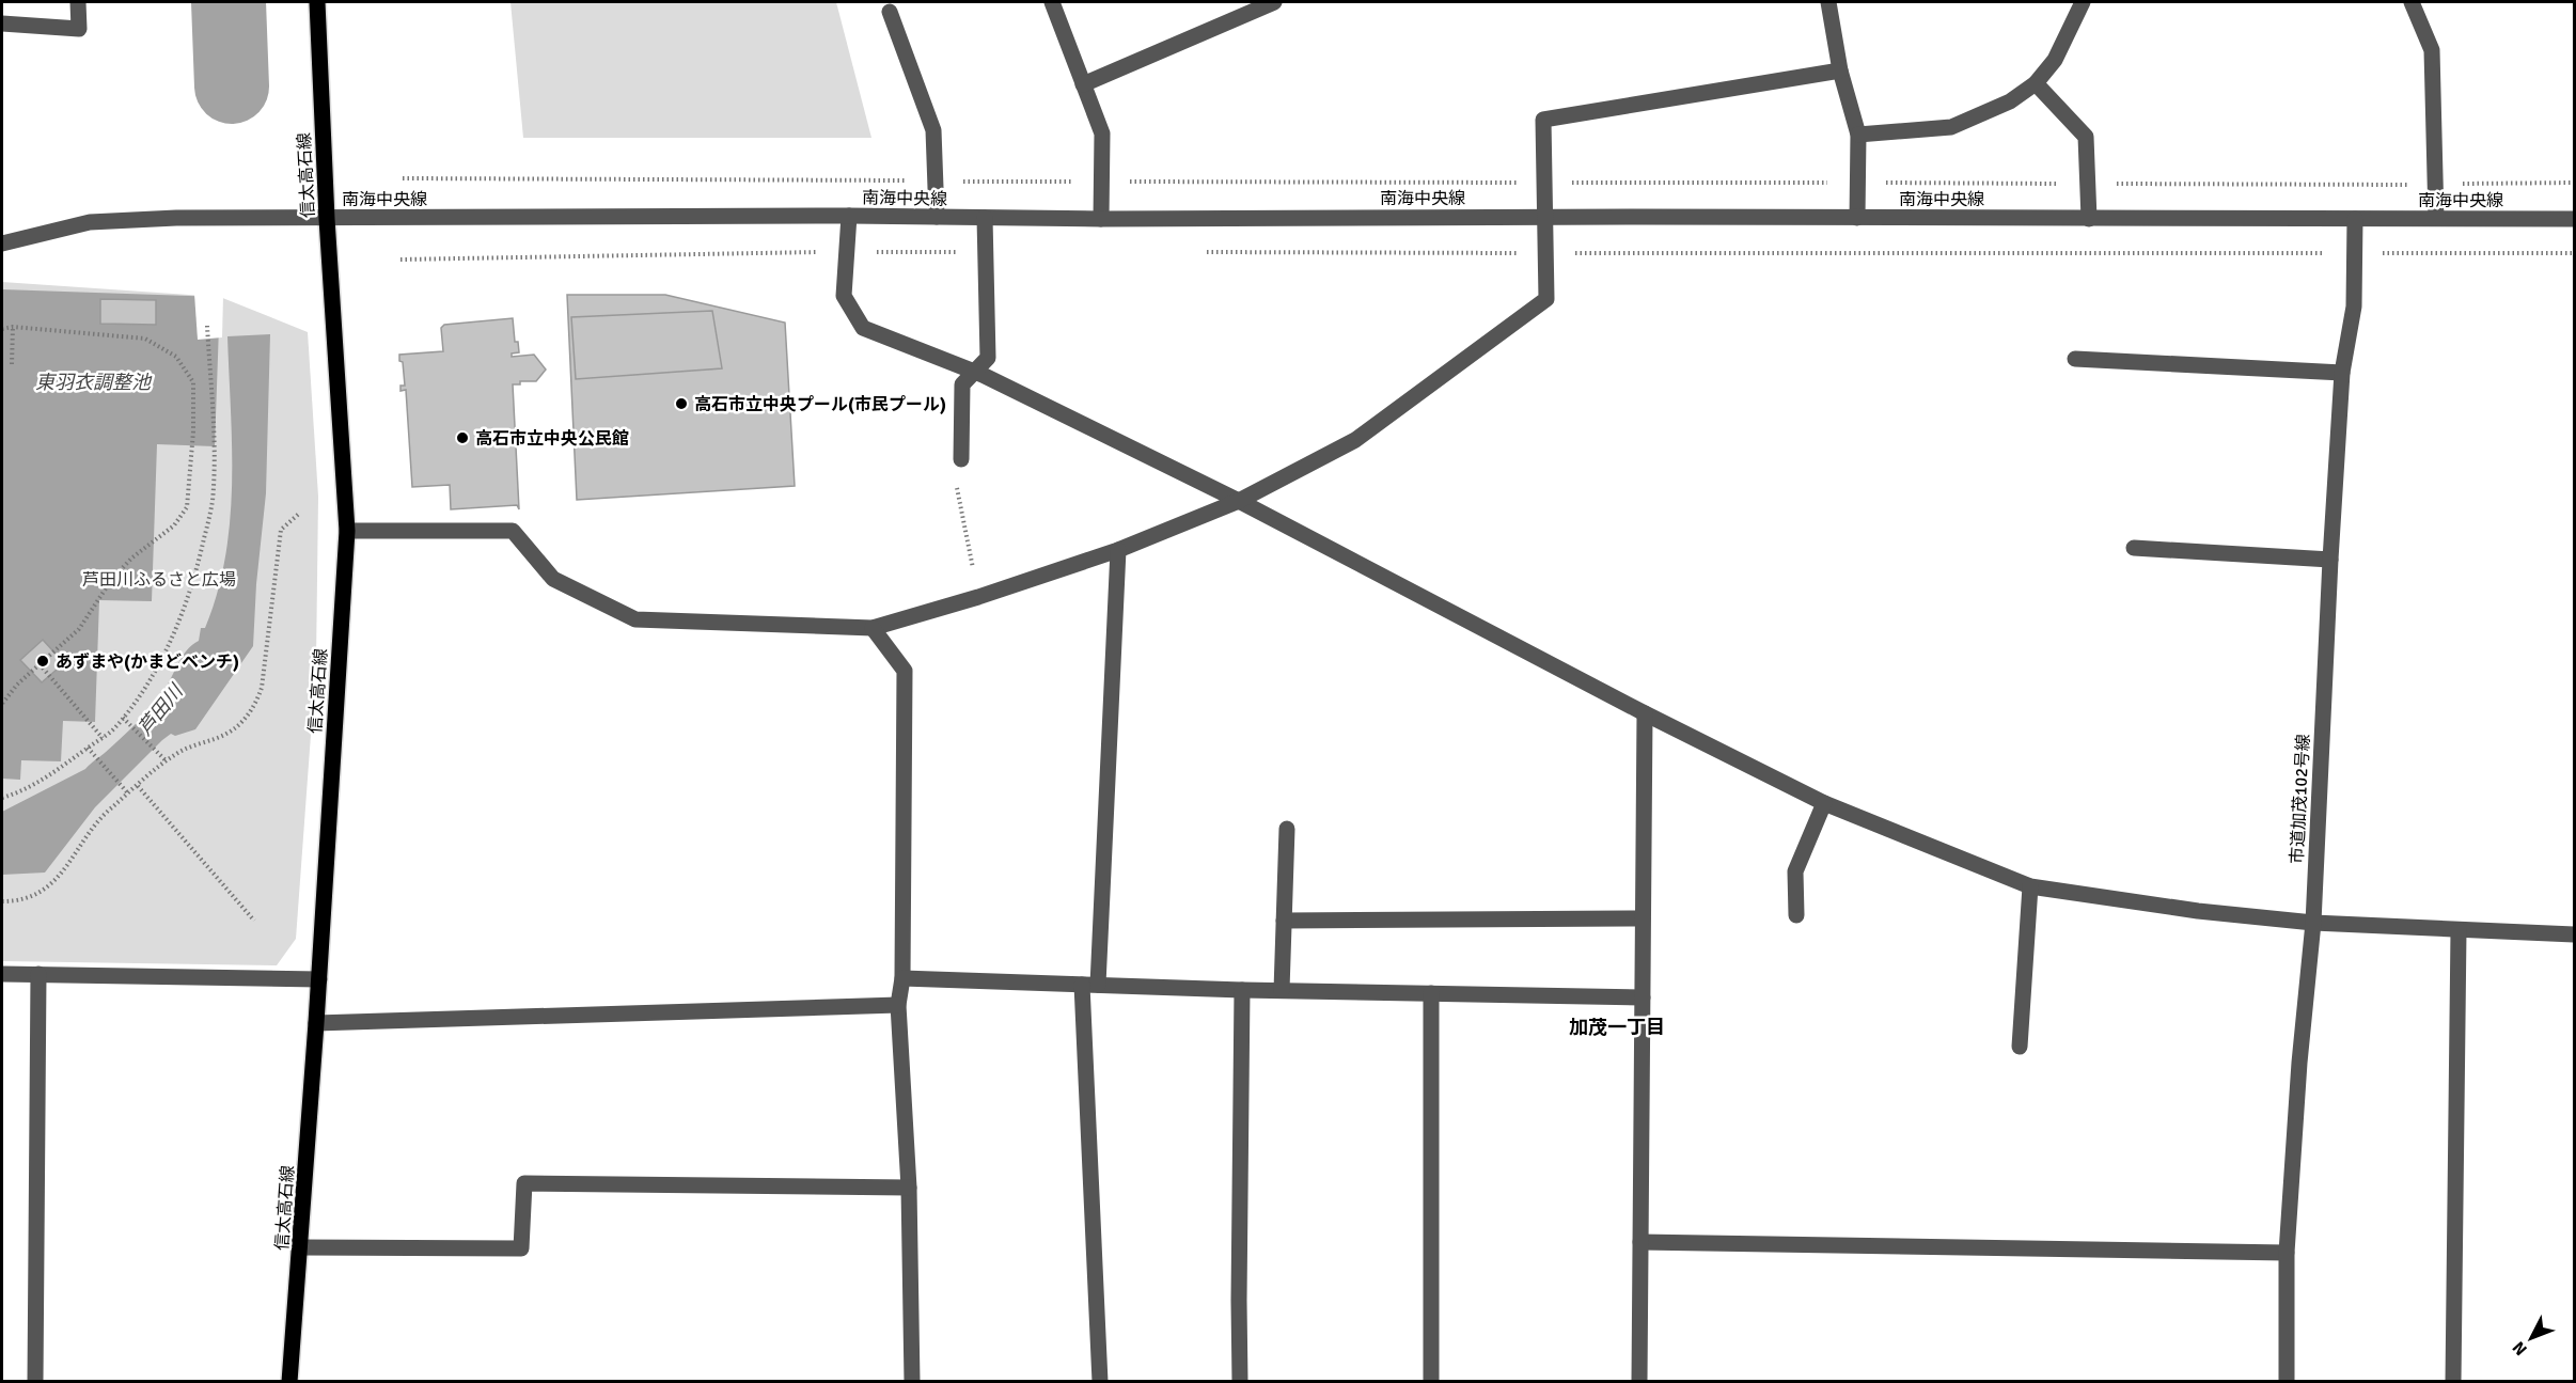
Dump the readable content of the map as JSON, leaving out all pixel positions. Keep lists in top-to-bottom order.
{
  "streets": {
    "main road": ["信太高石線"],
    "street": ["南海中央線", "市道加茂102号線"]
  },
  "crossings": [
    ["信太高石線", "南海中央線"],
    ["南海中央線", "市道加茂102号線"]
  ],
  "districts": ["加茂一丁目"],
  "water": ["東羽衣調整池", "芦田川"],
  "parks": ["芦田川ふるさと広場"],
  "places": ["高石市立中央プール(市民プール)", "高石市立中央公民館", "あずまや(かまどベンチ)"],
  "north": "bottom left"
}
